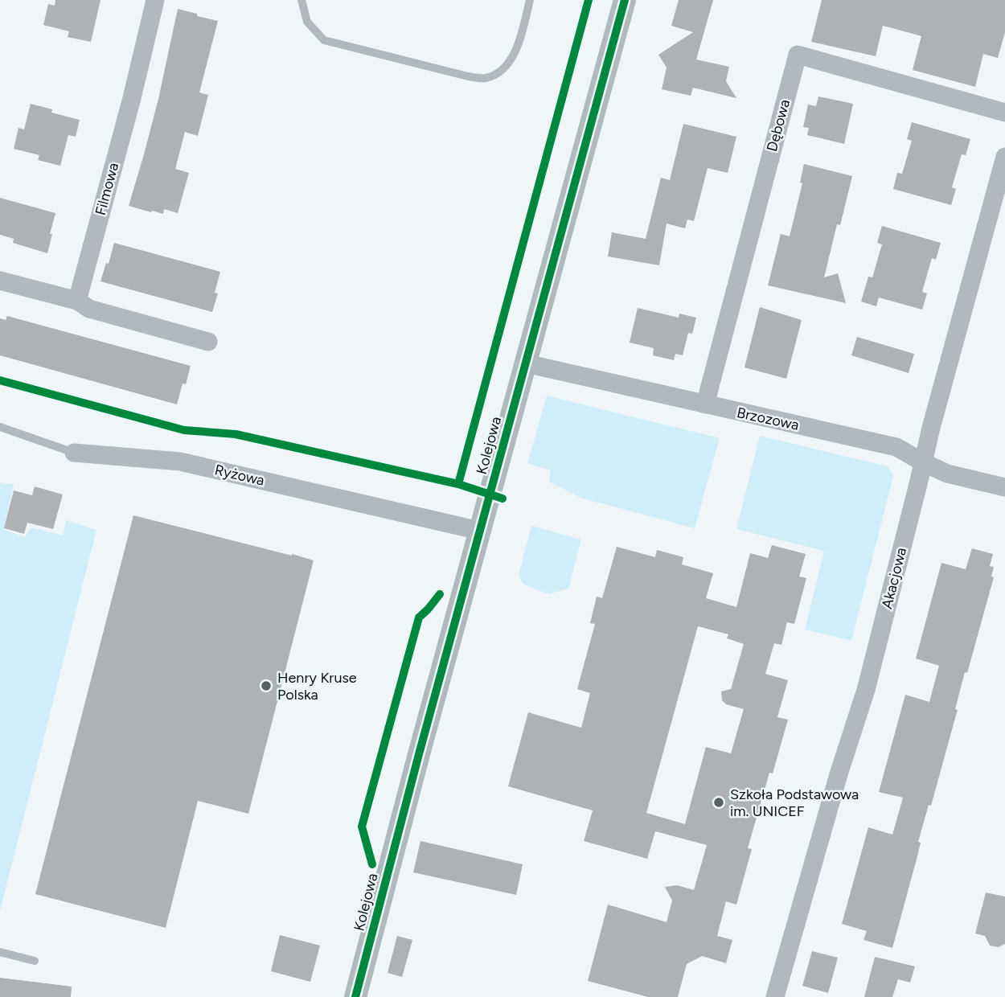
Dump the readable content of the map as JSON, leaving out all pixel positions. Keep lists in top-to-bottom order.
{
  "streets": {
    "street": [
      "Dębowa",
      "Filmowa",
      "Brzozowa",
      "Kolejowa",
      "Ryżowa",
      "Akacjowa"
    ]
  },
  "crossings": [
    ["Dębowa", "Brzozowa"],
    ["Brzozowa", "Kolejowa"],
    ["Brzozowa", "Akacjowa"],
    ["Kolejowa", "Ryżowa"]
  ],
  "places": ["Henry Kruse Polska", "Szkoła Podstawowa im. UNICEF"]
}
